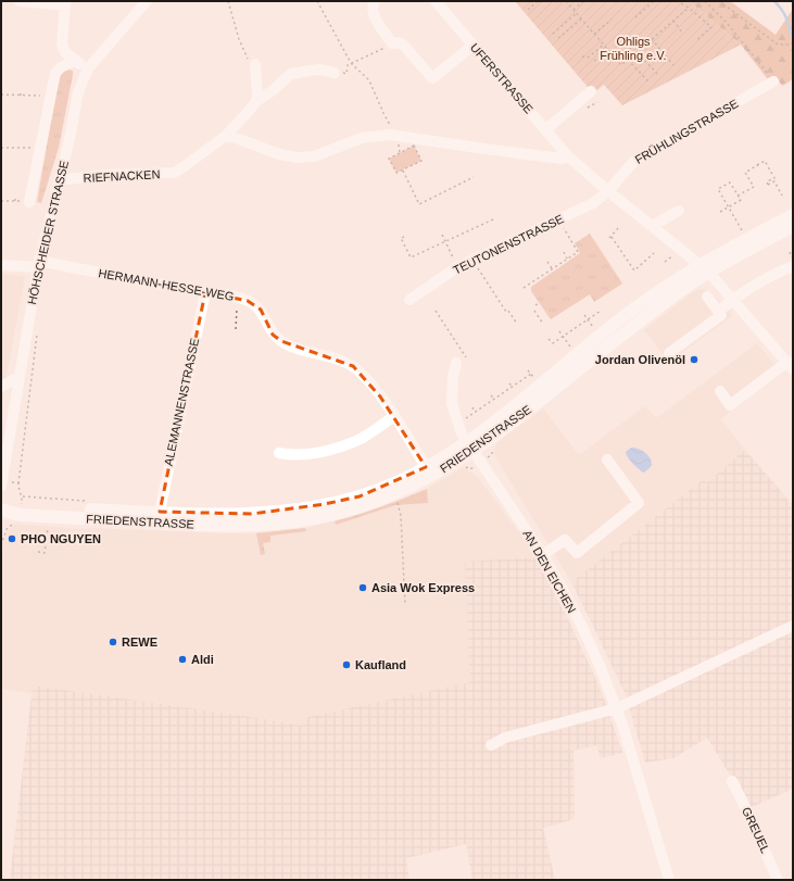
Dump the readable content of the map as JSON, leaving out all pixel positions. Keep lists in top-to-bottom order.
{
  "streets": {
    "main road": ["FRIEDENSTRASSE"],
    "street": [
      "UFERSTRASSE",
      "FRÜHLINGSTRASSE",
      "RIEFNACKEN",
      "HÖHSCHEIDER STRASSE",
      "TEUTONENSTRASSE",
      "HERMANN-HESSE-WEG",
      "ALEMANNENSTRASSE",
      "AN DEN EICHEN",
      "GREUEL"
    ]
  },
  "crossings": [
    ["UFERSTRASSE", "FRÜHLINGSTRASSE"],
    ["UFERSTRASSE", "TEUTONENSTRASSE"],
    ["UFERSTRASSE", "FRIEDENSTRASSE"],
    ["FRÜHLINGSTRASSE", "TEUTONENSTRASSE"],
    ["RIEFNACKEN", "HÖHSCHEIDER STRASSE"],
    ["HÖHSCHEIDER STRASSE", "HERMANN-HESSE-WEG"],
    ["HERMANN-HESSE-WEG", "ALEMANNENSTRASSE"],
    ["HERMANN-HESSE-WEG", "FRIEDENSTRASSE"],
    ["ALEMANNENSTRASSE", "FRIEDENSTRASSE"],
    ["FRIEDENSTRASSE", "AN DEN EICHEN"]
  ],
  "parks": ["Ohligs Frühling e.V."],
  "places": [
    "Jordan Olivenöl",
    "PHO NGUYEN",
    "Asia Wok Express",
    "REWE",
    "Aldi",
    "Kaufland"
  ]
}
